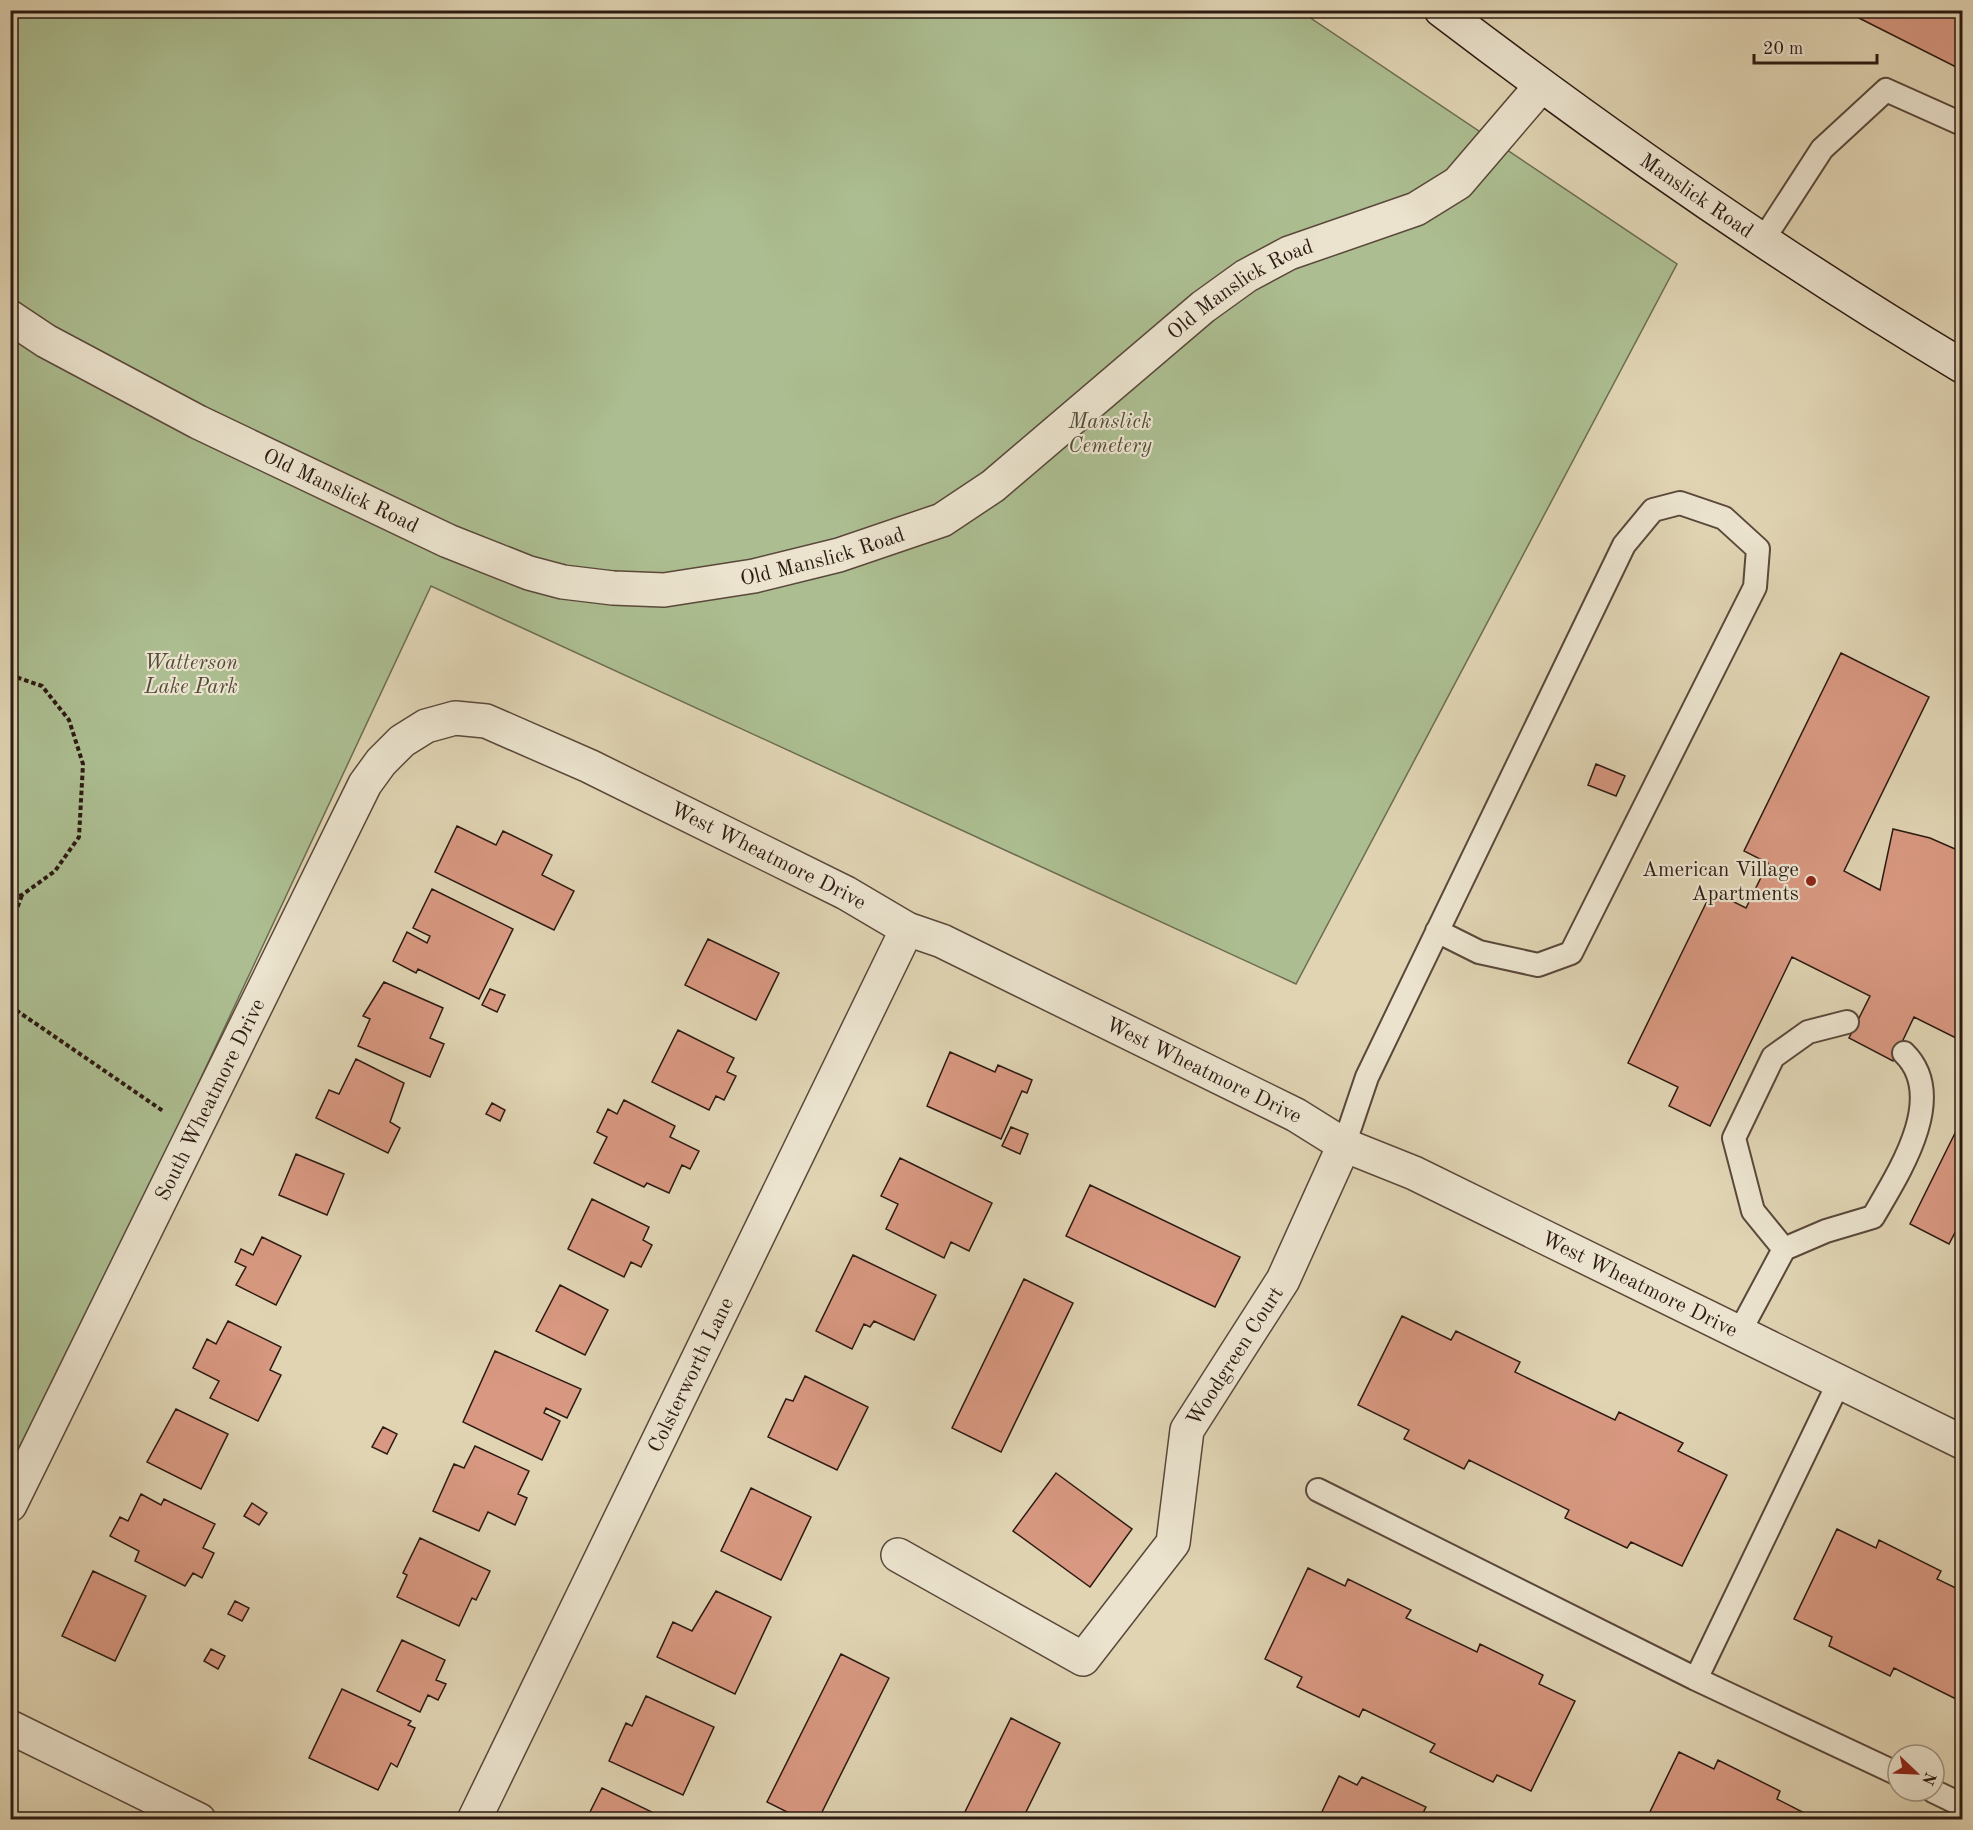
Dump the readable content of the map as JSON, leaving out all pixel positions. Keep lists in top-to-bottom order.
{
  "streets": {
    "street": [
      "Manslick Road",
      "Old Manslick Road",
      "West Wheatmore Drive",
      "South Wheatmore Drive",
      "Woodgreen Court",
      "Colsterworth Lane"
    ]
  },
  "crossings": [
    ["Manslick Road", "Old Manslick Road"],
    ["West Wheatmore Drive", "South Wheatmore Drive"],
    ["West Wheatmore Drive", "Woodgreen Court"],
    ["West Wheatmore Drive", "Colsterworth Lane"]
  ],
  "parks": ["Manslick Cemetery", "Watterson Lake Park"],
  "places": ["American Village Apartments"],
  "scale_bar": "20 m",
  "north": "bottom right"
}
